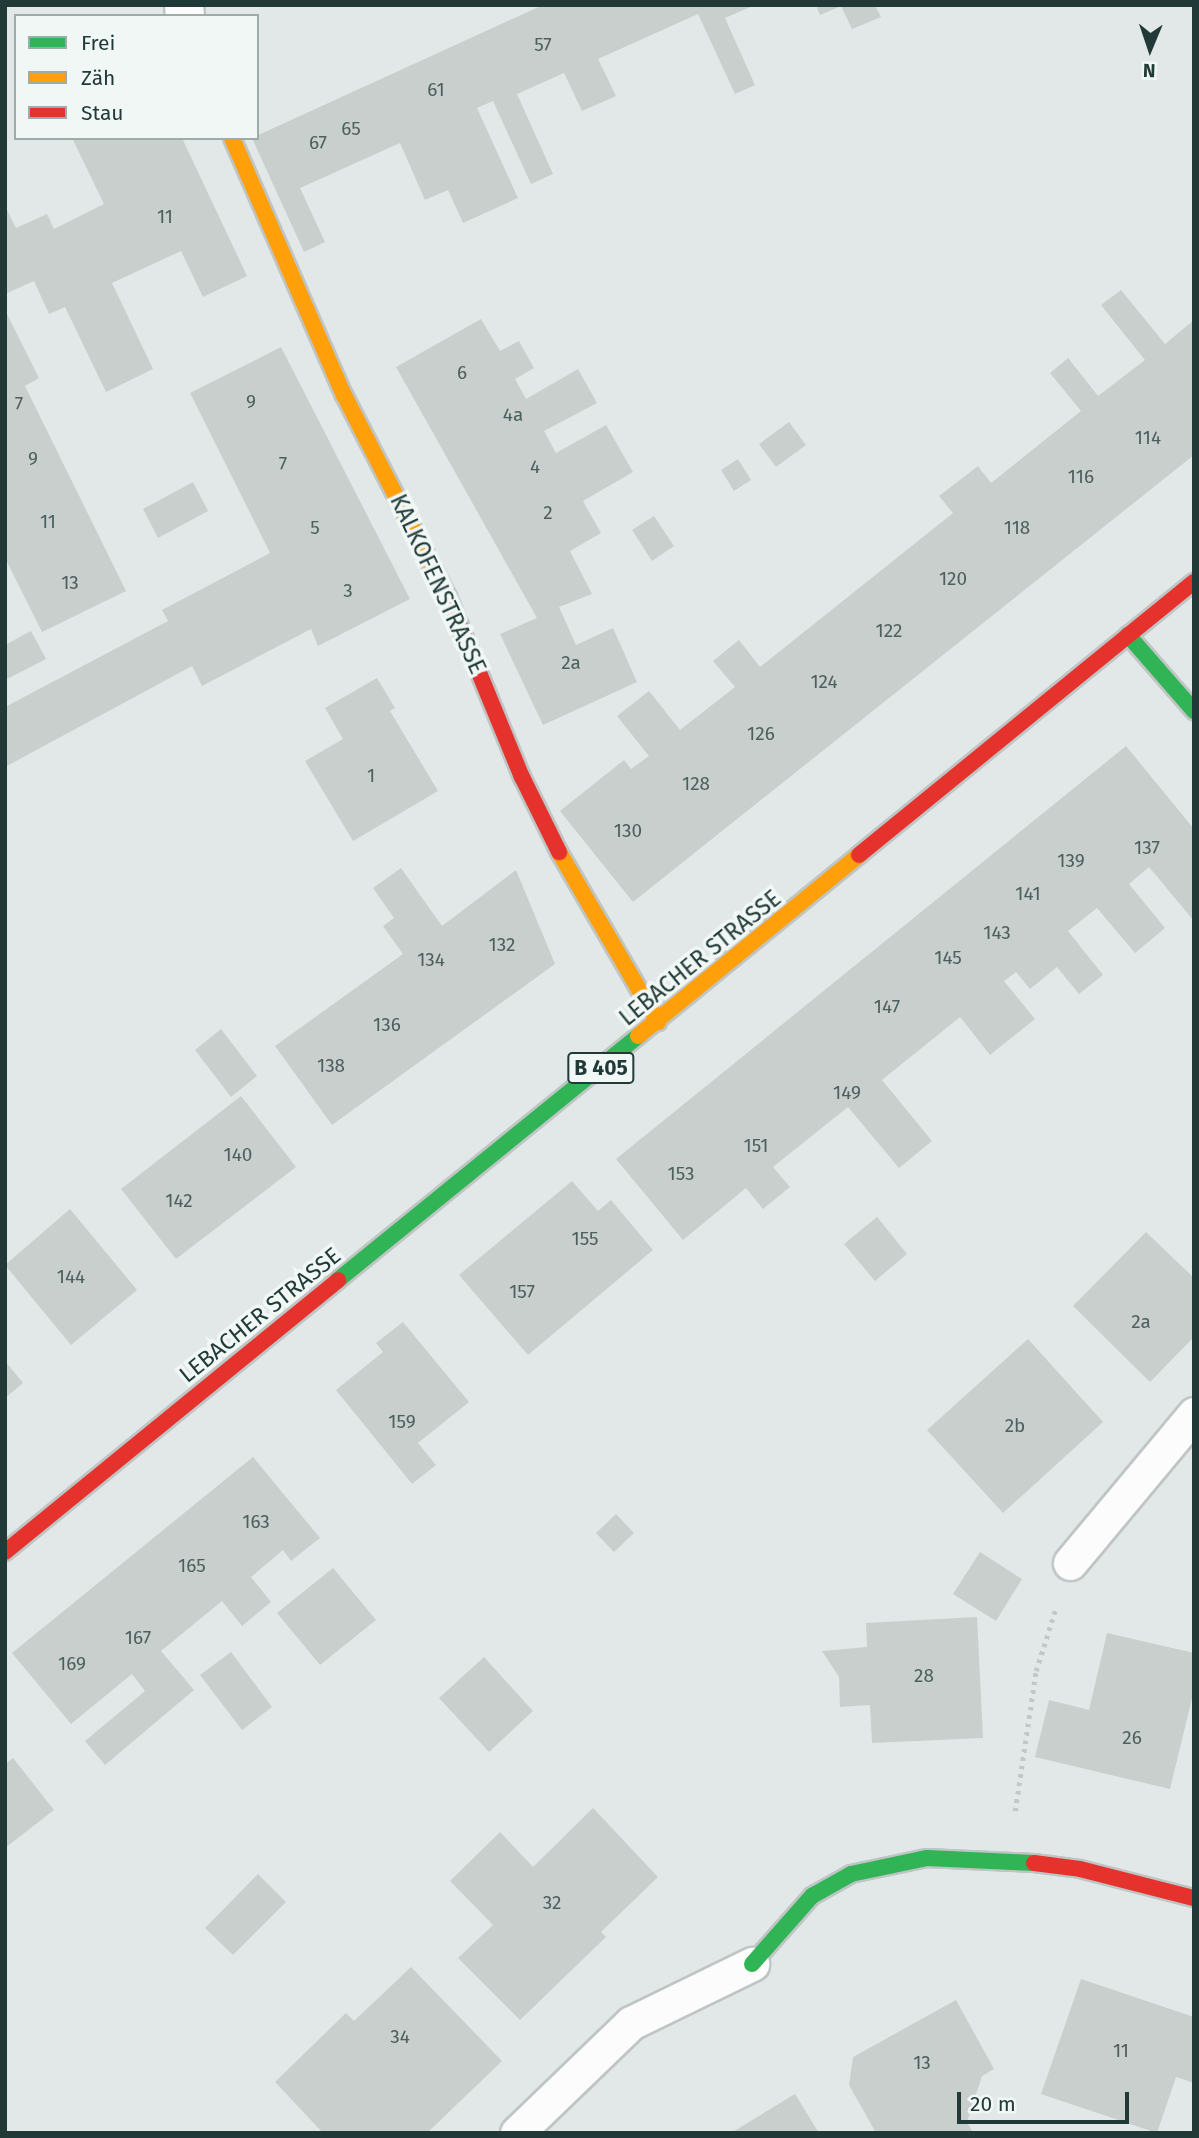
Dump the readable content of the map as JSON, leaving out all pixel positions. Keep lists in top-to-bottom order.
{
  "streets": {
    "street": ["KALKOFENSTRASSE", "LEBACHER STRASSE", "B 405"]
  },
  "crossings": [
    ["KALKOFENSTRASSE", "LEBACHER STRASSE"]
  ],
  "house_numbers": [
    "57",
    "61",
    "65",
    "67",
    "11",
    "6",
    "9",
    "7",
    "4a",
    "114",
    "9",
    "7",
    "4",
    "116",
    "2",
    "11",
    "5",
    "118",
    "120",
    "13",
    "3",
    "122",
    "2a",
    "124",
    "126",
    "1",
    "128",
    "130",
    "137",
    "139",
    "141",
    "143",
    "132",
    "145",
    "134",
    "147",
    "136",
    "138",
    "149",
    "151",
    "140",
    "153",
    "142",
    "155",
    "144",
    "157",
    "2a",
    "159",
    "2b",
    "163",
    "165",
    "167",
    "169",
    "28",
    "26",
    "32",
    "34",
    "11",
    "13"
  ],
  "legend": ["Frei", "Zäh", "Stau"],
  "scale_bar": "20 m",
  "north": "bottom"
}
